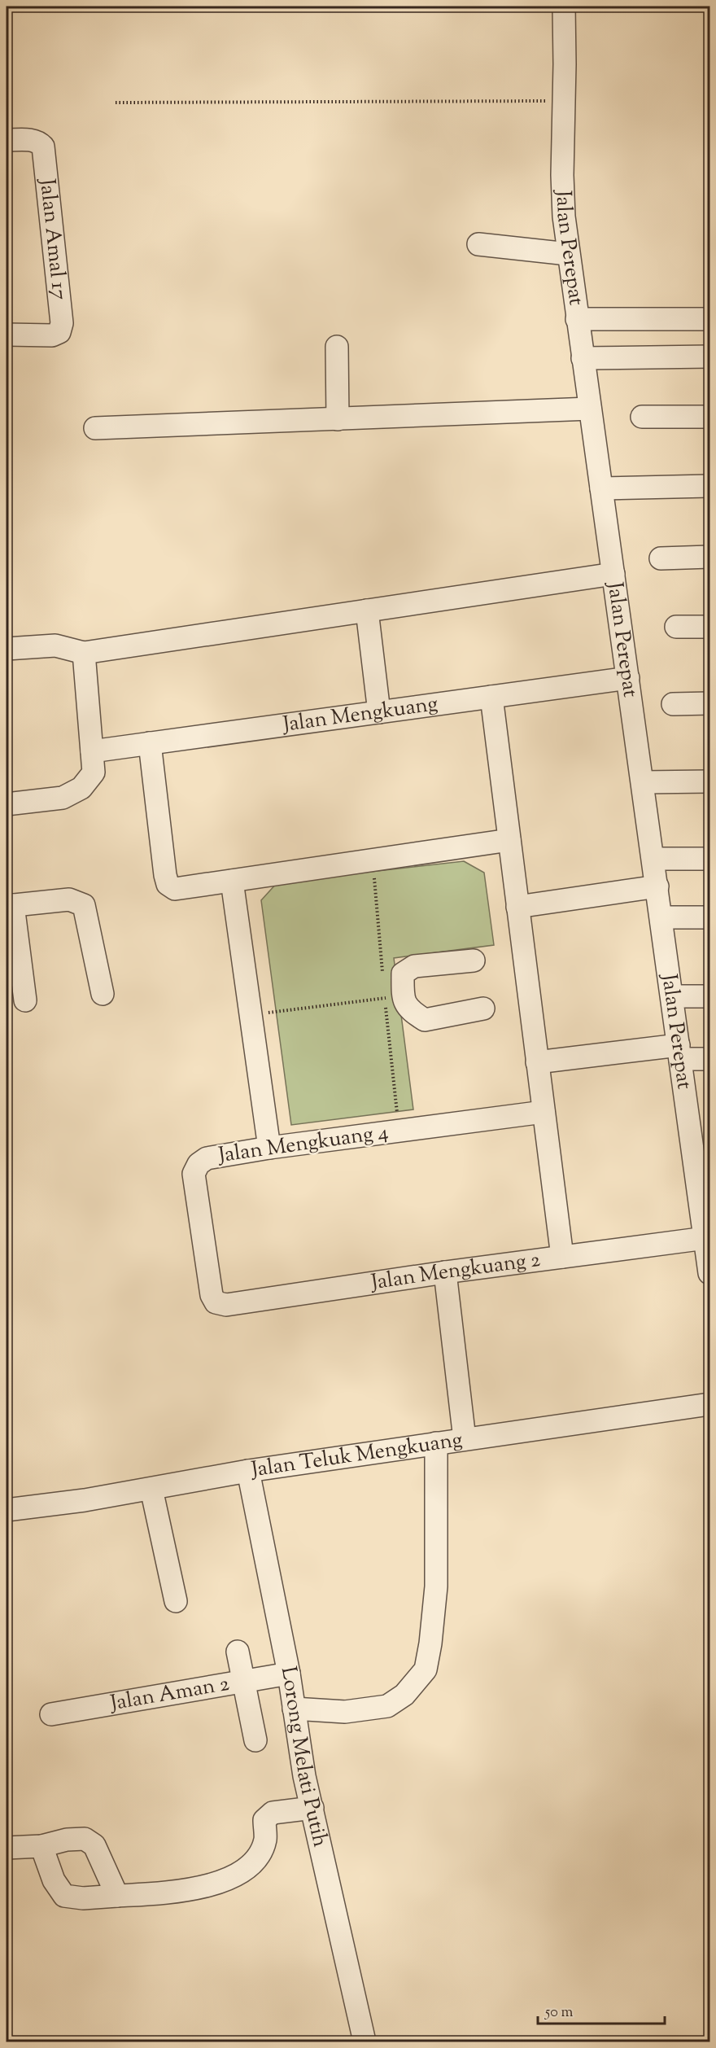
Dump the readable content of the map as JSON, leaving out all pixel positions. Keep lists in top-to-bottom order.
{
  "streets": {
    "street": [
      "Jalan Amal 17",
      "Jalan Perepat",
      "Jalan Mengkuang",
      "Jalan Mengkuang 4",
      "Jalan Mengkuang 2",
      "Jalan Teluk Mengkuang",
      "Jalan Aman 2",
      "Lorong Melati Putih"
    ]
  },
  "crossings": [
    ["Jalan Perepat", "Jalan Mengkuang"],
    ["Jalan Perepat", "Jalan Mengkuang 2"],
    ["Jalan Mengkuang 4", "Jalan Mengkuang 2"],
    ["Jalan Teluk Mengkuang", "Lorong Melati Putih"],
    ["Jalan Aman 2", "Lorong Melati Putih"]
  ],
  "scale_bar": "50 m"
}
